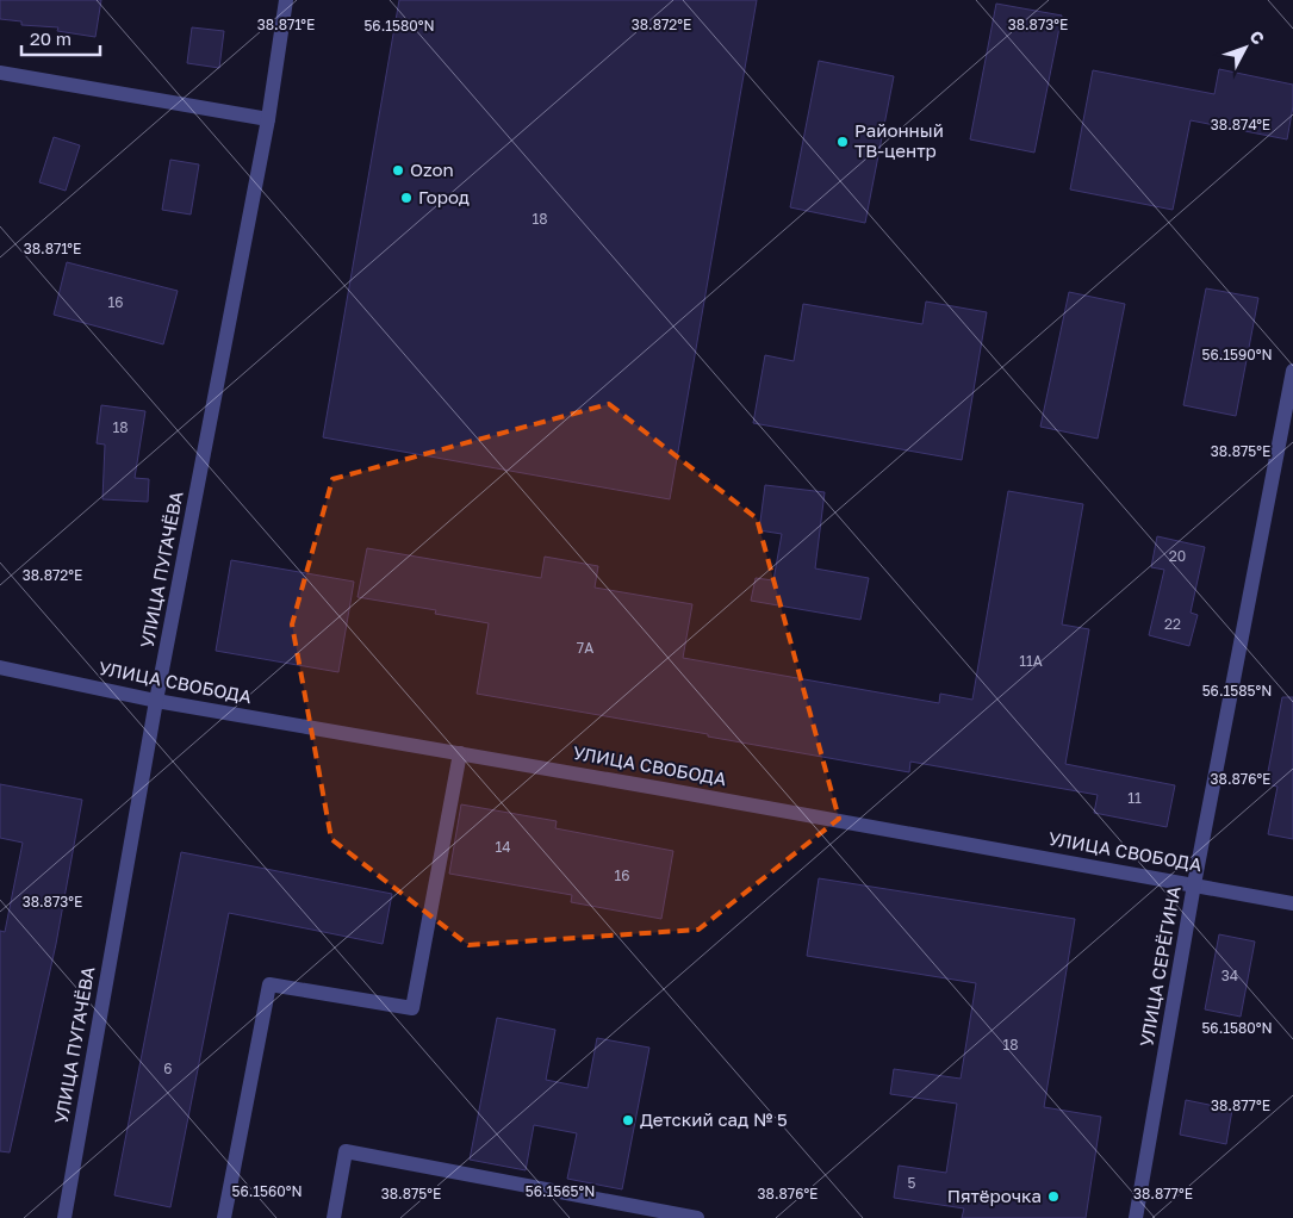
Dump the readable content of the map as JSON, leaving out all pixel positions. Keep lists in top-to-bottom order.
{
  "streets": {
    "street": ["УЛИЦА ПУГАЧЁВА", "УЛИЦА СВОБОДА", "УЛИЦА СЕРЁГИНА"]
  },
  "crossings": [
    ["УЛИЦА ПУГАЧЁВА", "УЛИЦА СВОБОДА"],
    ["УЛИЦА СВОБОДА", "УЛИЦА СЕРЁГИНА"]
  ],
  "places": [
    "Районный ТВ-центр",
    "Ozon",
    "Город",
    "Детский сад № 5",
    "Пятёрочка"
  ],
  "house_numbers": [
    "18",
    "16",
    "18",
    "20",
    "22",
    "7А",
    "11А",
    "11",
    "14",
    "16",
    "34",
    "18",
    "6",
    "5"
  ],
  "scale_bar": "20 m",
  "north": "top right",
  "coordinates": [
    "38.871°E",
    "38.872°E",
    "38.873°E",
    "56.1580°N",
    "38.874°E",
    "56.1590°N",
    "38.875°E",
    "56.1585°N",
    "38.876°E",
    "38.877°E",
    "56.1560°N",
    "56.1565°N"
  ]
}
